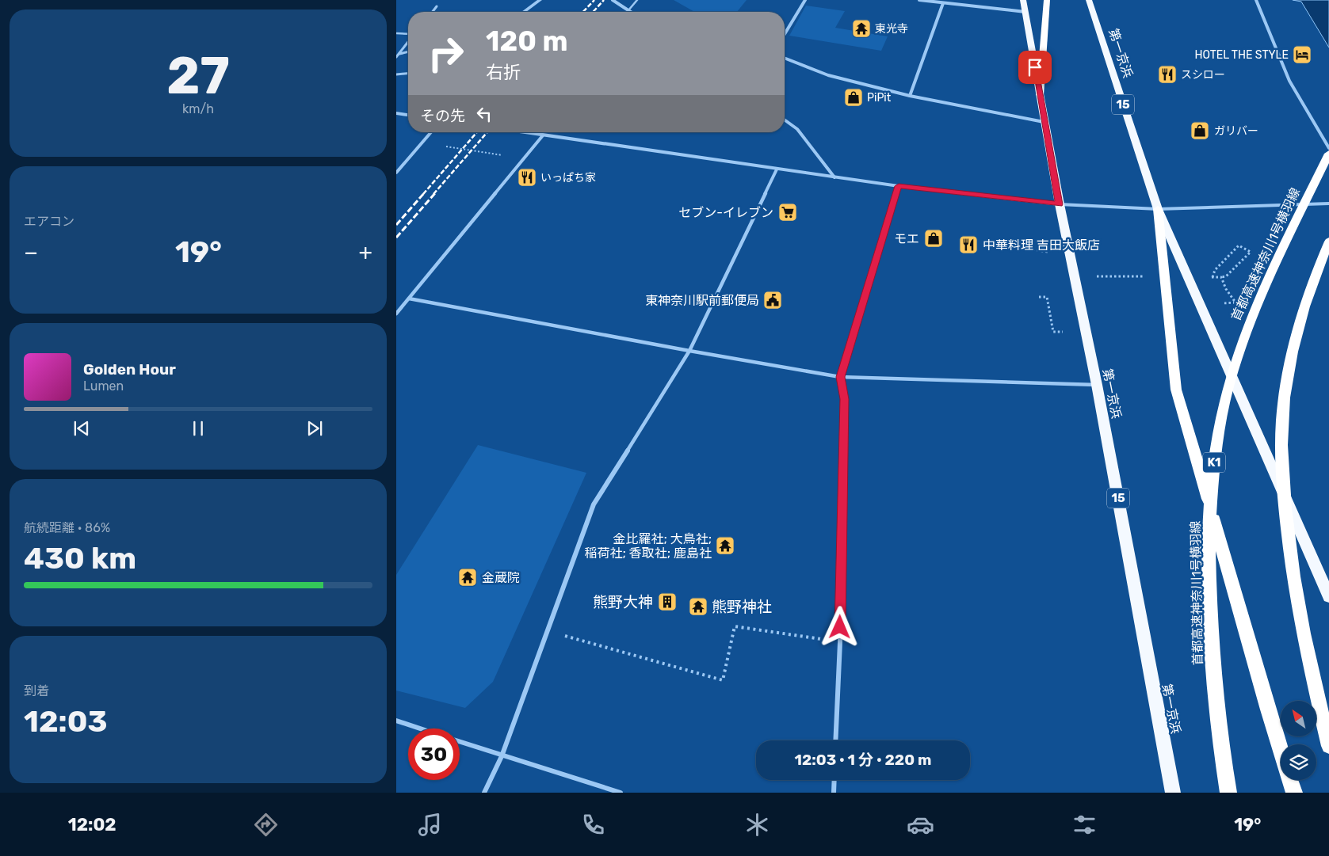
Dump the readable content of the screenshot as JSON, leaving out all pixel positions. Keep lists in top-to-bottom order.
{
  "streets": {
    "highway": [
      "第一京浜",
      "15",
      "首都高速神奈川1号横羽線",
      "K1"
    ]
  },
  "crossings": [
    ["第一京浜", "K1"]
  ],
  "places": {
    "temple": [
      "東光寺",
      "金比羅社; 大鳥社; 稲荷社; 香取社; 鹿島社",
      "金蔵院",
      "熊野神社"
    ],
    "hotel": ["HOTEL THE STYLE"],
    "restaurant": ["スシロー", "いっぱち家", "中華料理 吉田大飯店"],
    "shop": ["PiPit", "ガリバー", "モエ"],
    "supermarket": ["セブン-イレブン"],
    "public building": ["東神奈川駅前郵便局"],
    "building": ["熊野大神"]
  },
  "north": "top left",
  "page": {
    "tile": [
      ["27", "km/h"],
      "エアコン",
      ["航続距離 · 86%", "430 km"],
      ["到着", "12:03"]
    ],
    "turn": ["120 m", "右折"],
    "then": "その先",
    "heat": ["−", "19°", "+"],
    "song": ["Golden Hour", "Lumen"],
    "limit": "30",
    "trip": "12:03 · 1 分 · 220 m",
    "tabs": ["12:02", "19°"]
  }
}
